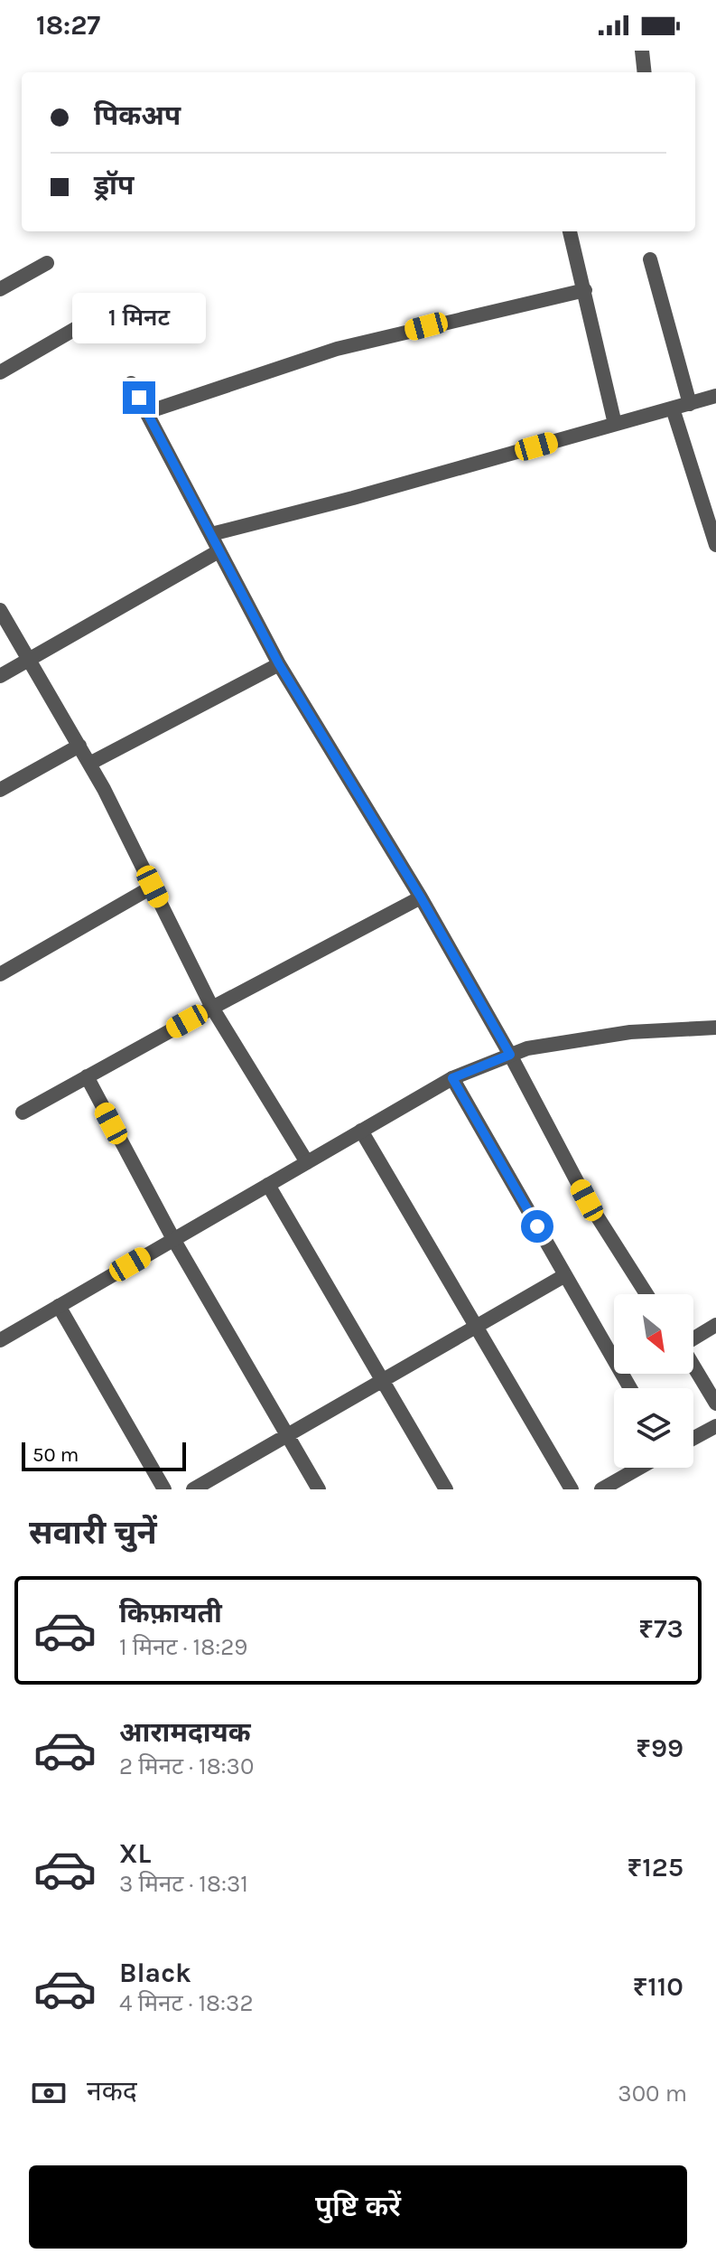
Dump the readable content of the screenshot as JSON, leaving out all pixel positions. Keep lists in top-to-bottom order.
{
  "scale_bar": "50 m",
  "north": "bottom right",
  "page": {
    "status": "18:27",
    "banner": ["पिकअप", "ड्रॉप"],
    "bubble": "1 मिनट",
    "scale": "50 m",
    "heading": "सवारी चुनें",
    "list": [
      {
        "name": "किफ़ायती",
        "note": "1 मिनट · 18:29",
        "value": "₹73"
      },
      {
        "name": "आरामदायक",
        "note": "2 मिनट · 18:30",
        "value": "₹99"
      },
      {
        "name": "XL",
        "note": "3 मिनट · 18:31",
        "value": "₹125"
      },
      {
        "name": "Black",
        "note": "4 मिनट · 18:32",
        "value": "₹110"
      }
    ],
    "pay": ["नकद", "300 m"],
    "buttons": "पुष्टि करें"
  }
}
